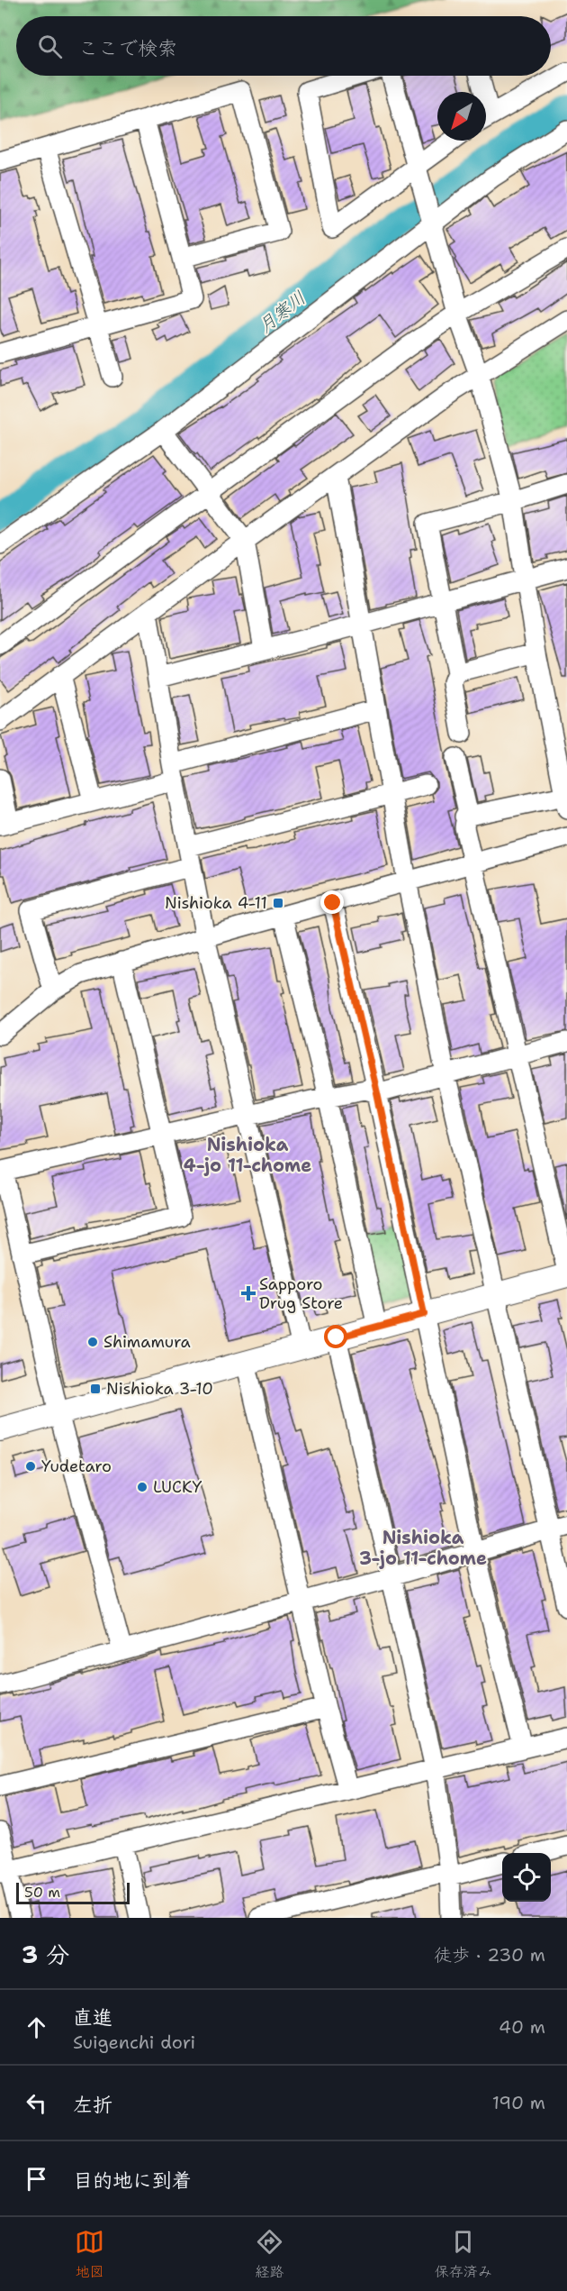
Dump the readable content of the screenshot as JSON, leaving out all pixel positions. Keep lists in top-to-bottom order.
{
  "districts": ["Nishioka 4-jo 11-chome", "Nishioka 3-jo 11-chome"],
  "water": ["月寒川"],
  "places": {
    "transit": ["Nishioka 4-11", "Nishioka 3-10"],
    "health": ["Sapporo Drug Store"],
    "other": ["Shimamura", "Yudetaro", "LUCKY"]
  },
  "scale_bar": "50 m",
  "north": "bottom left",
  "page": {
    "search": "ここで検索",
    "scale": "50 m",
    "heading": ["3 分", "徒歩 · 230 m"],
    "list": [
      ["直進", "Suigenchi dori", "40 m"],
      ["左折", "190 m"],
      "目的地に到着"
    ],
    "nav": ["地図", "経路", "保存済み"]
  }
}
